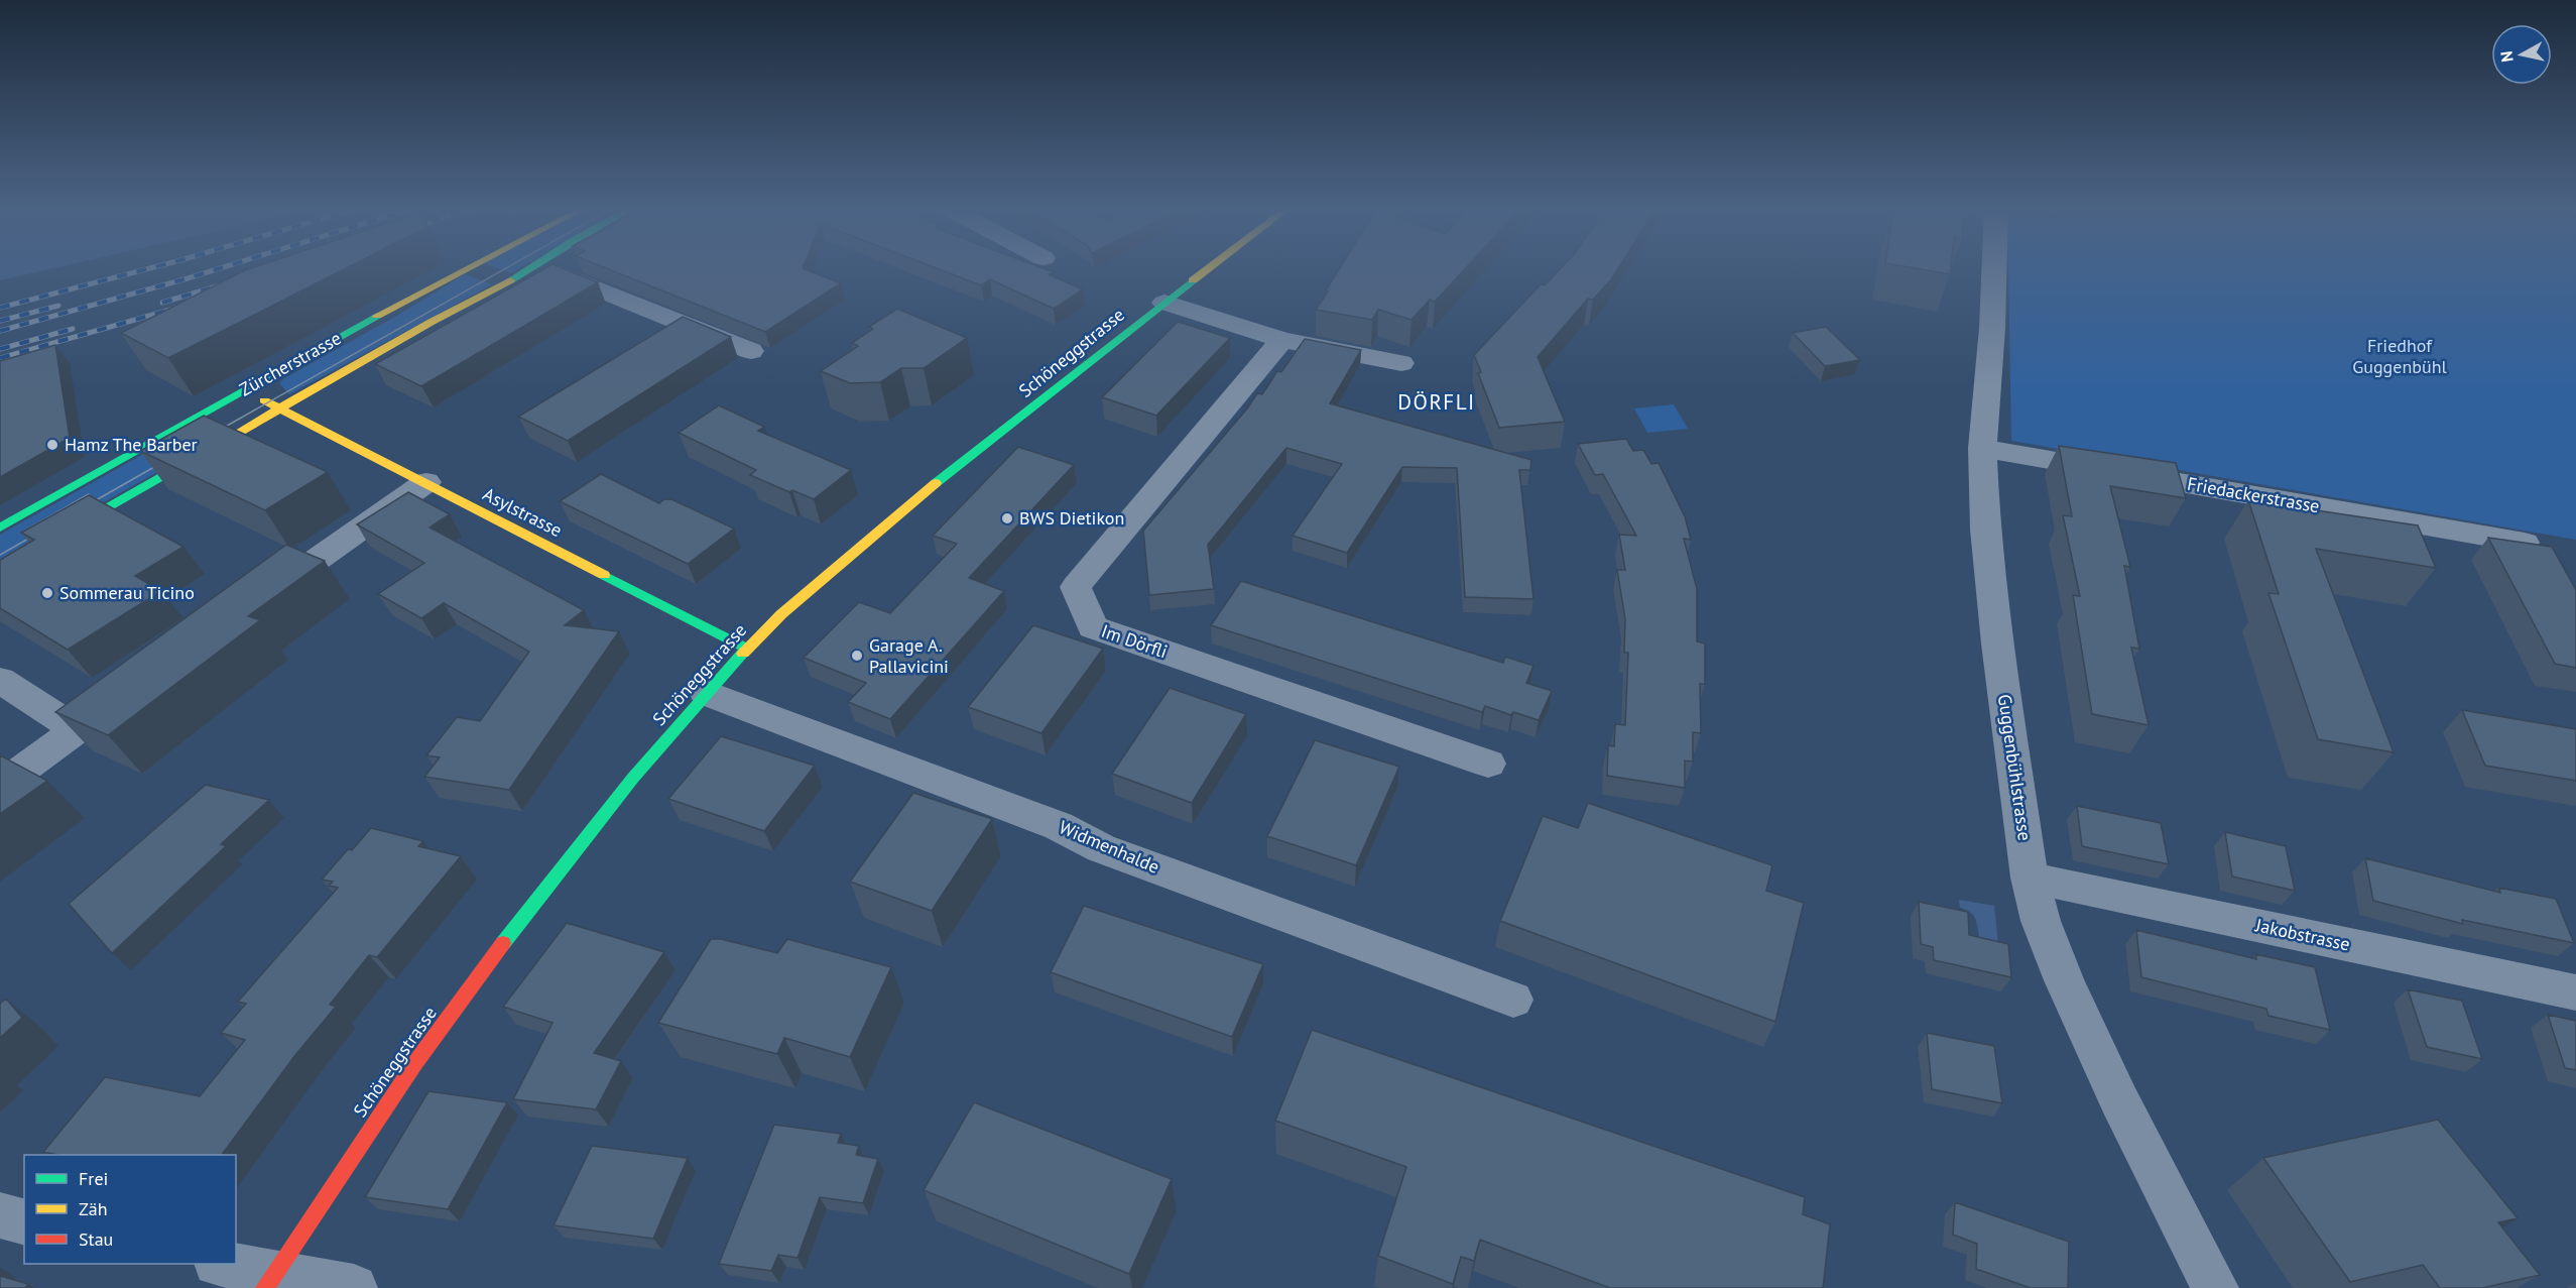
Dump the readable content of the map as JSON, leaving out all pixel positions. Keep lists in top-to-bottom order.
{
  "streets": {
    "street": [
      "Schöneggstrasse",
      "Zürcherstrasse",
      "Friedackerstrasse",
      "Asylstrasse",
      "Im Dörfli",
      "Guggenbühlstrasse",
      "Widmenhalde",
      "Jakobstrasse"
    ]
  },
  "crossings": [
    ["Schöneggstrasse", "Asylstrasse"],
    ["Schöneggstrasse", "Widmenhalde"],
    ["Zürcherstrasse", "Asylstrasse"],
    ["Friedackerstrasse", "Guggenbühlstrasse"],
    ["Guggenbühlstrasse", "Jakobstrasse"]
  ],
  "districts": ["DÖRFLI"],
  "parks": ["Friedhof Guggenbühl"],
  "places": [
    "Hamz The Barber",
    "BWS Dietikon",
    "Sommerau Ticino",
    "Garage A. Pallavicini"
  ],
  "legend": ["Frei", "Zäh", "Stau"],
  "north": "left"
}
